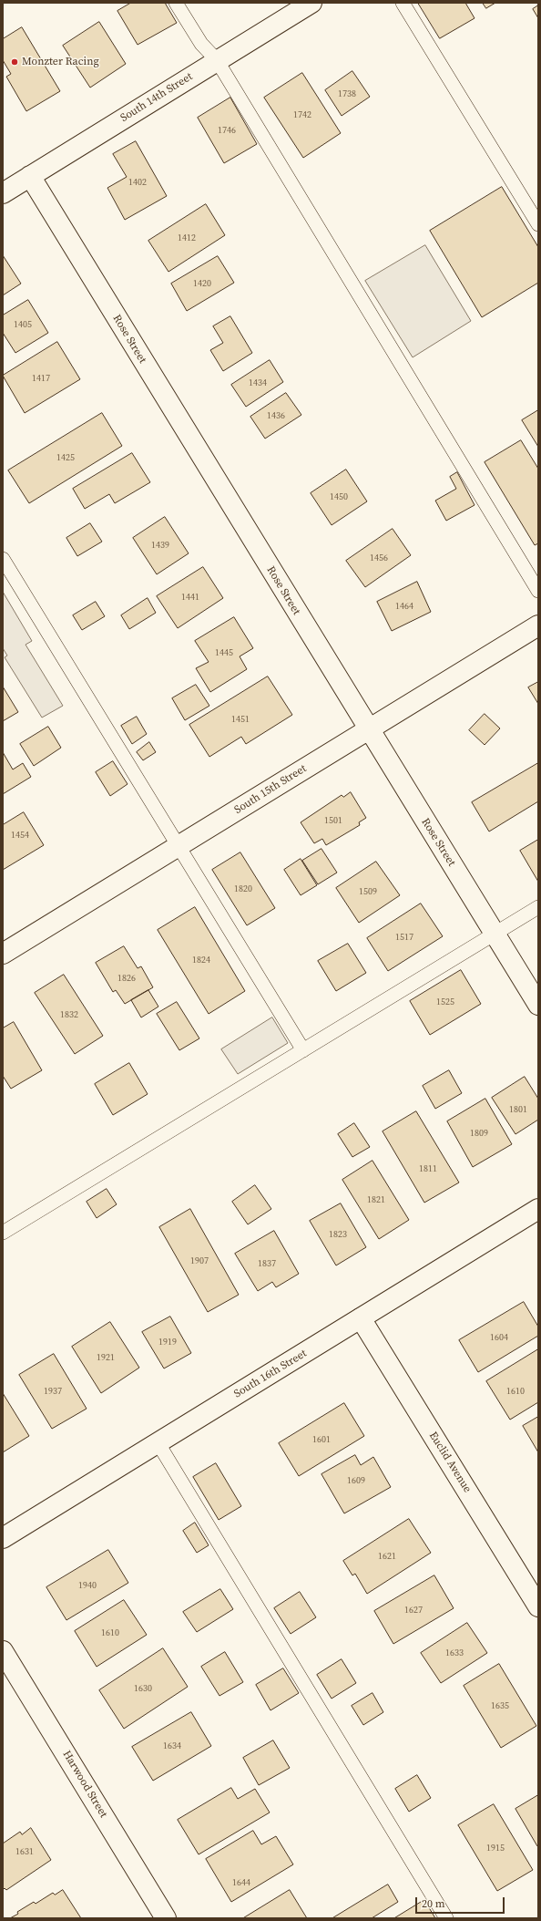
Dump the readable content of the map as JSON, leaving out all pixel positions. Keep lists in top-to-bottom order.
{
  "streets": {
    "street": [
      "South 14th Street",
      "Rose Street",
      "South 15th Street",
      "South 16th Street",
      "Euclid Avenue",
      "Harwood Street"
    ]
  },
  "crossings": [
    ["South 14th Street", "Rose Street"],
    ["Rose Street", "South 15th Street"],
    ["South 16th Street", "Euclid Avenue"]
  ],
  "places": ["Monzter Racing"],
  "house_numbers": [
    "1738",
    "1742",
    "1746",
    "1402",
    "1412",
    "1420",
    "1405",
    "1417",
    "1434",
    "1436",
    "1425",
    "1450",
    "1439",
    "1456",
    "1441",
    "1464",
    "1445",
    "1451",
    "1501",
    "1454",
    "1820",
    "1509",
    "1517",
    "1824",
    "1826",
    "1525",
    "1832",
    "1801",
    "1809",
    "1811",
    "1821",
    "1823",
    "1907",
    "1837",
    "1604",
    "1919",
    "1921",
    "1937",
    "1610",
    "1601",
    "1609",
    "1621",
    "1940",
    "1627",
    "1610",
    "1633",
    "1630",
    "1635",
    "1634",
    "1915",
    "1631",
    "1644"
  ],
  "scale_bar": "20 m"
}
